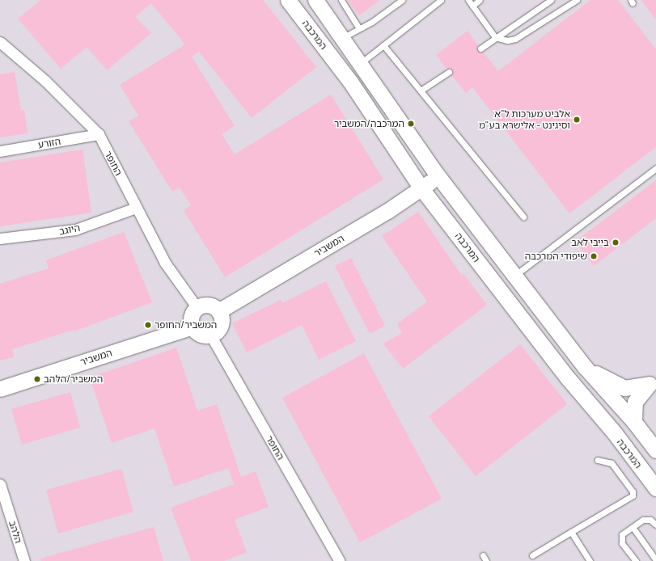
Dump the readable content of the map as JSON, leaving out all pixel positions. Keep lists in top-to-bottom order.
{
  "streets": {
    "street": [
      "המרכבה",
      "הזורע",
      "החופר",
      "היוגב",
      "המשביר",
      "הלהב"
    ]
  },
  "crossings": [
    ["המרכבה", "המשביר"],
    ["הזורע", "החופר"],
    ["החופר", "היוגב"],
    ["החופר", "המשביר"]
  ],
  "places": [
    "אלביט מערכות ל\"א וסיגינט - אלישרא בע\"מ",
    "המרכבה/המשביר",
    "בייבי לאב",
    "שיפודי המרכבה",
    "המשביר/החופר",
    "המשביר/הלהב"
  ]
}
